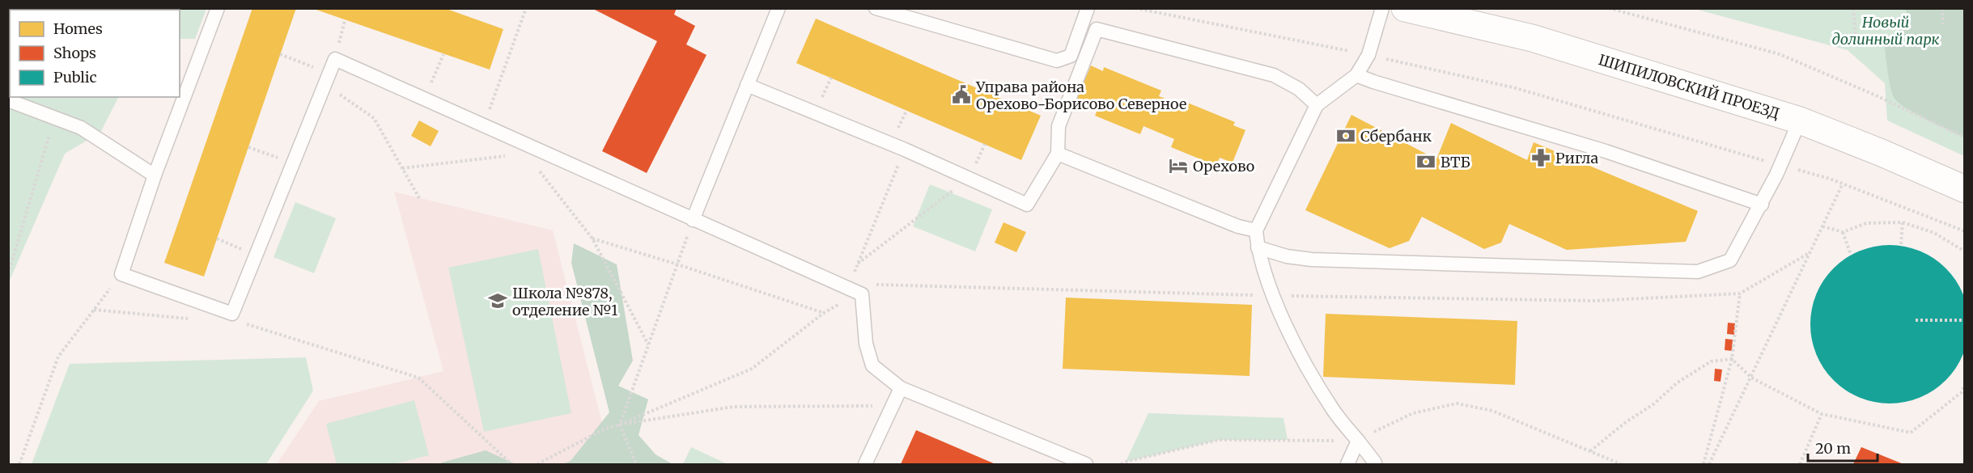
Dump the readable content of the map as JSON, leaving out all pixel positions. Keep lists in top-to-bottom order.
{
  "streets": {
    "main road": ["ШИПИЛОВСКИЙ ПРОЕЗД"]
  },
  "parks": ["Новый долинный парк"],
  "places": {
    "public building": ["Управа района Орехово-Борисово Северное"],
    "bank": ["Сбербанк", "ВТБ"],
    "pharmacy": ["Ригла"],
    "hotel": ["Орехово"],
    "school or university": ["Школа №878, отделение №1"]
  },
  "legend": ["Homes", "Shops", "Public"],
  "scale_bar": "20 m"
}
